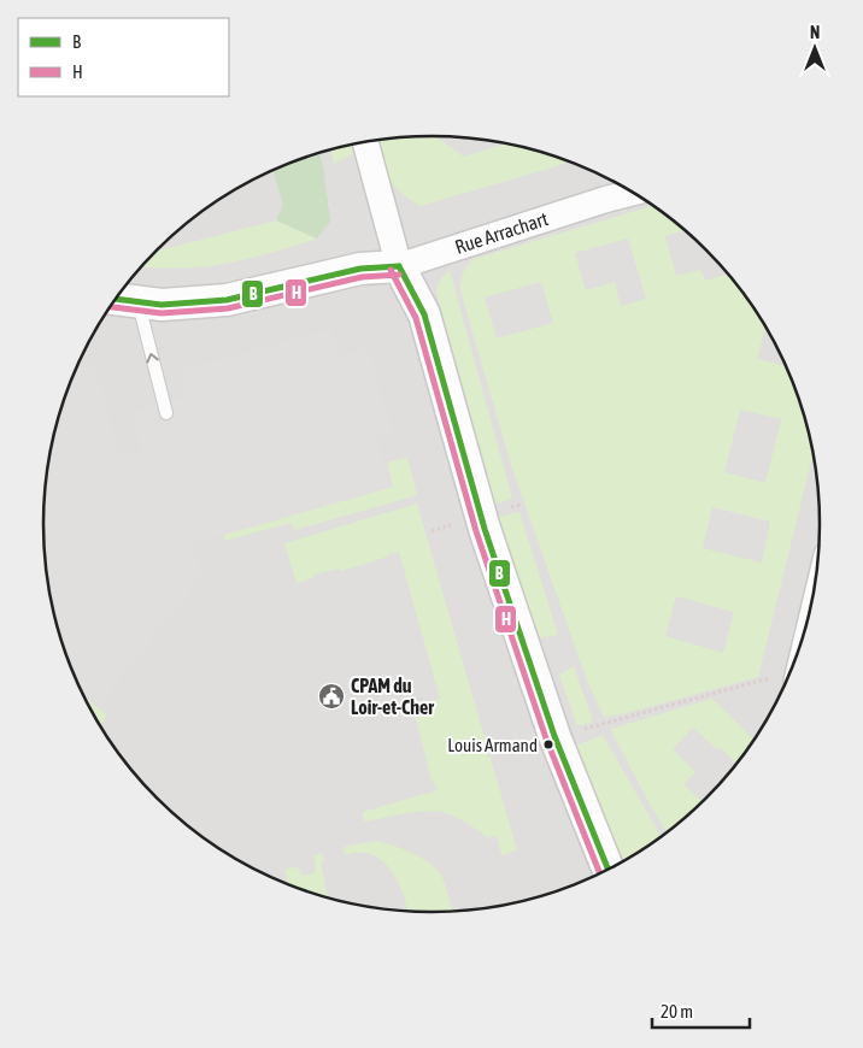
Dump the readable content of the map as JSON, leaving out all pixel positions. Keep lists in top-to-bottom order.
{
  "streets": {
    "street": ["Rue Arrachart"]
  },
  "places": {
    "public building": ["CPAM du Loir-et-Cher"],
    "other": ["Louis Armand"]
  },
  "lines": ["transit line B", "transit line H"],
  "legend": ["B", "H"],
  "scale_bar": "20 m",
  "north": "top"
}
